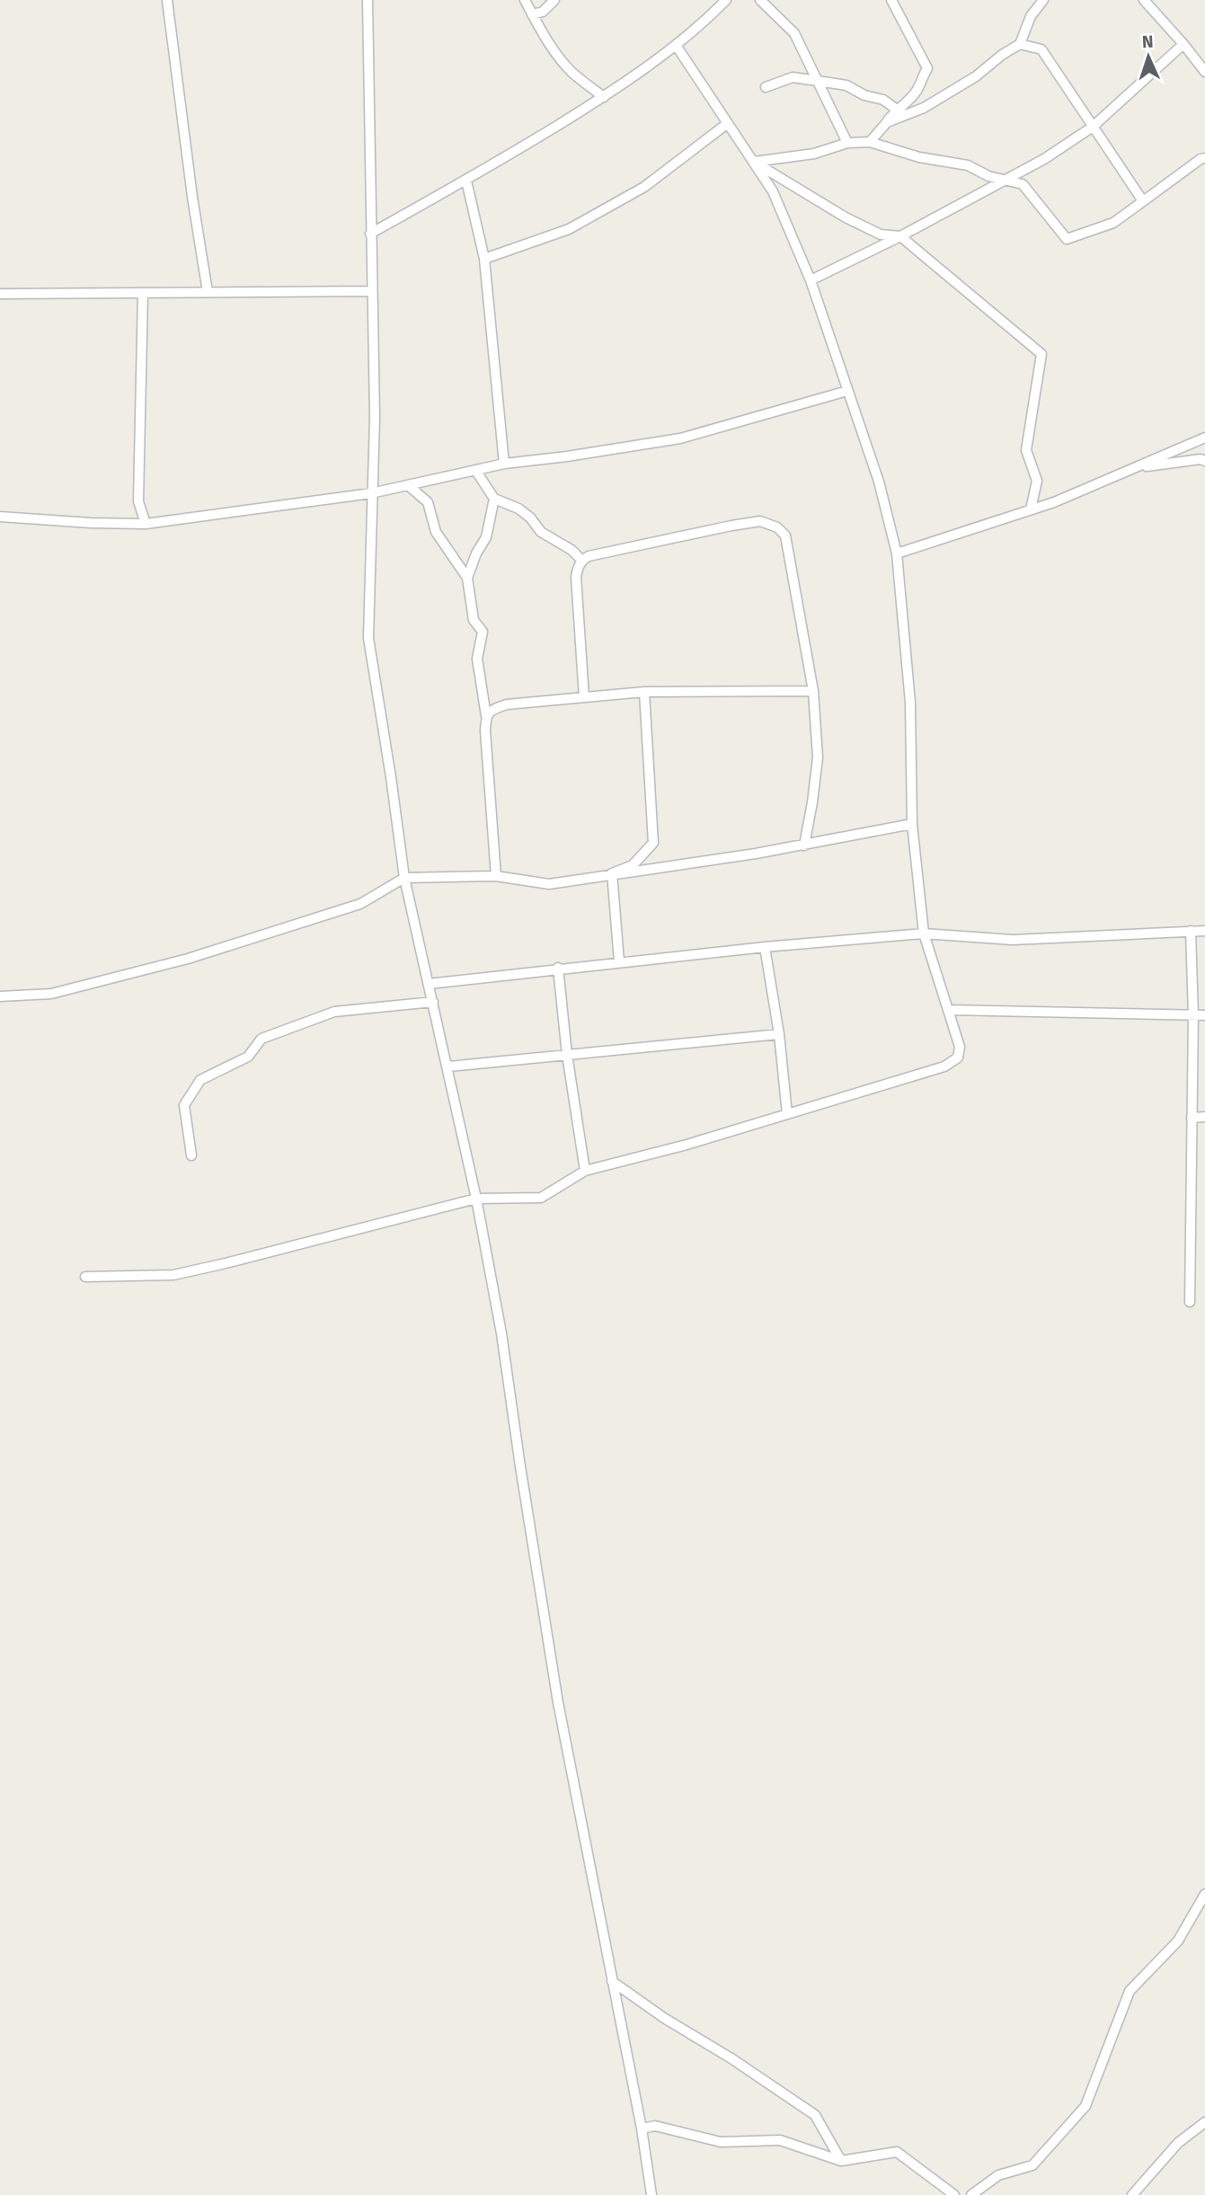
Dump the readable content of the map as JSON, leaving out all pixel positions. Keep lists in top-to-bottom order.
{
  "north": "top"
}
